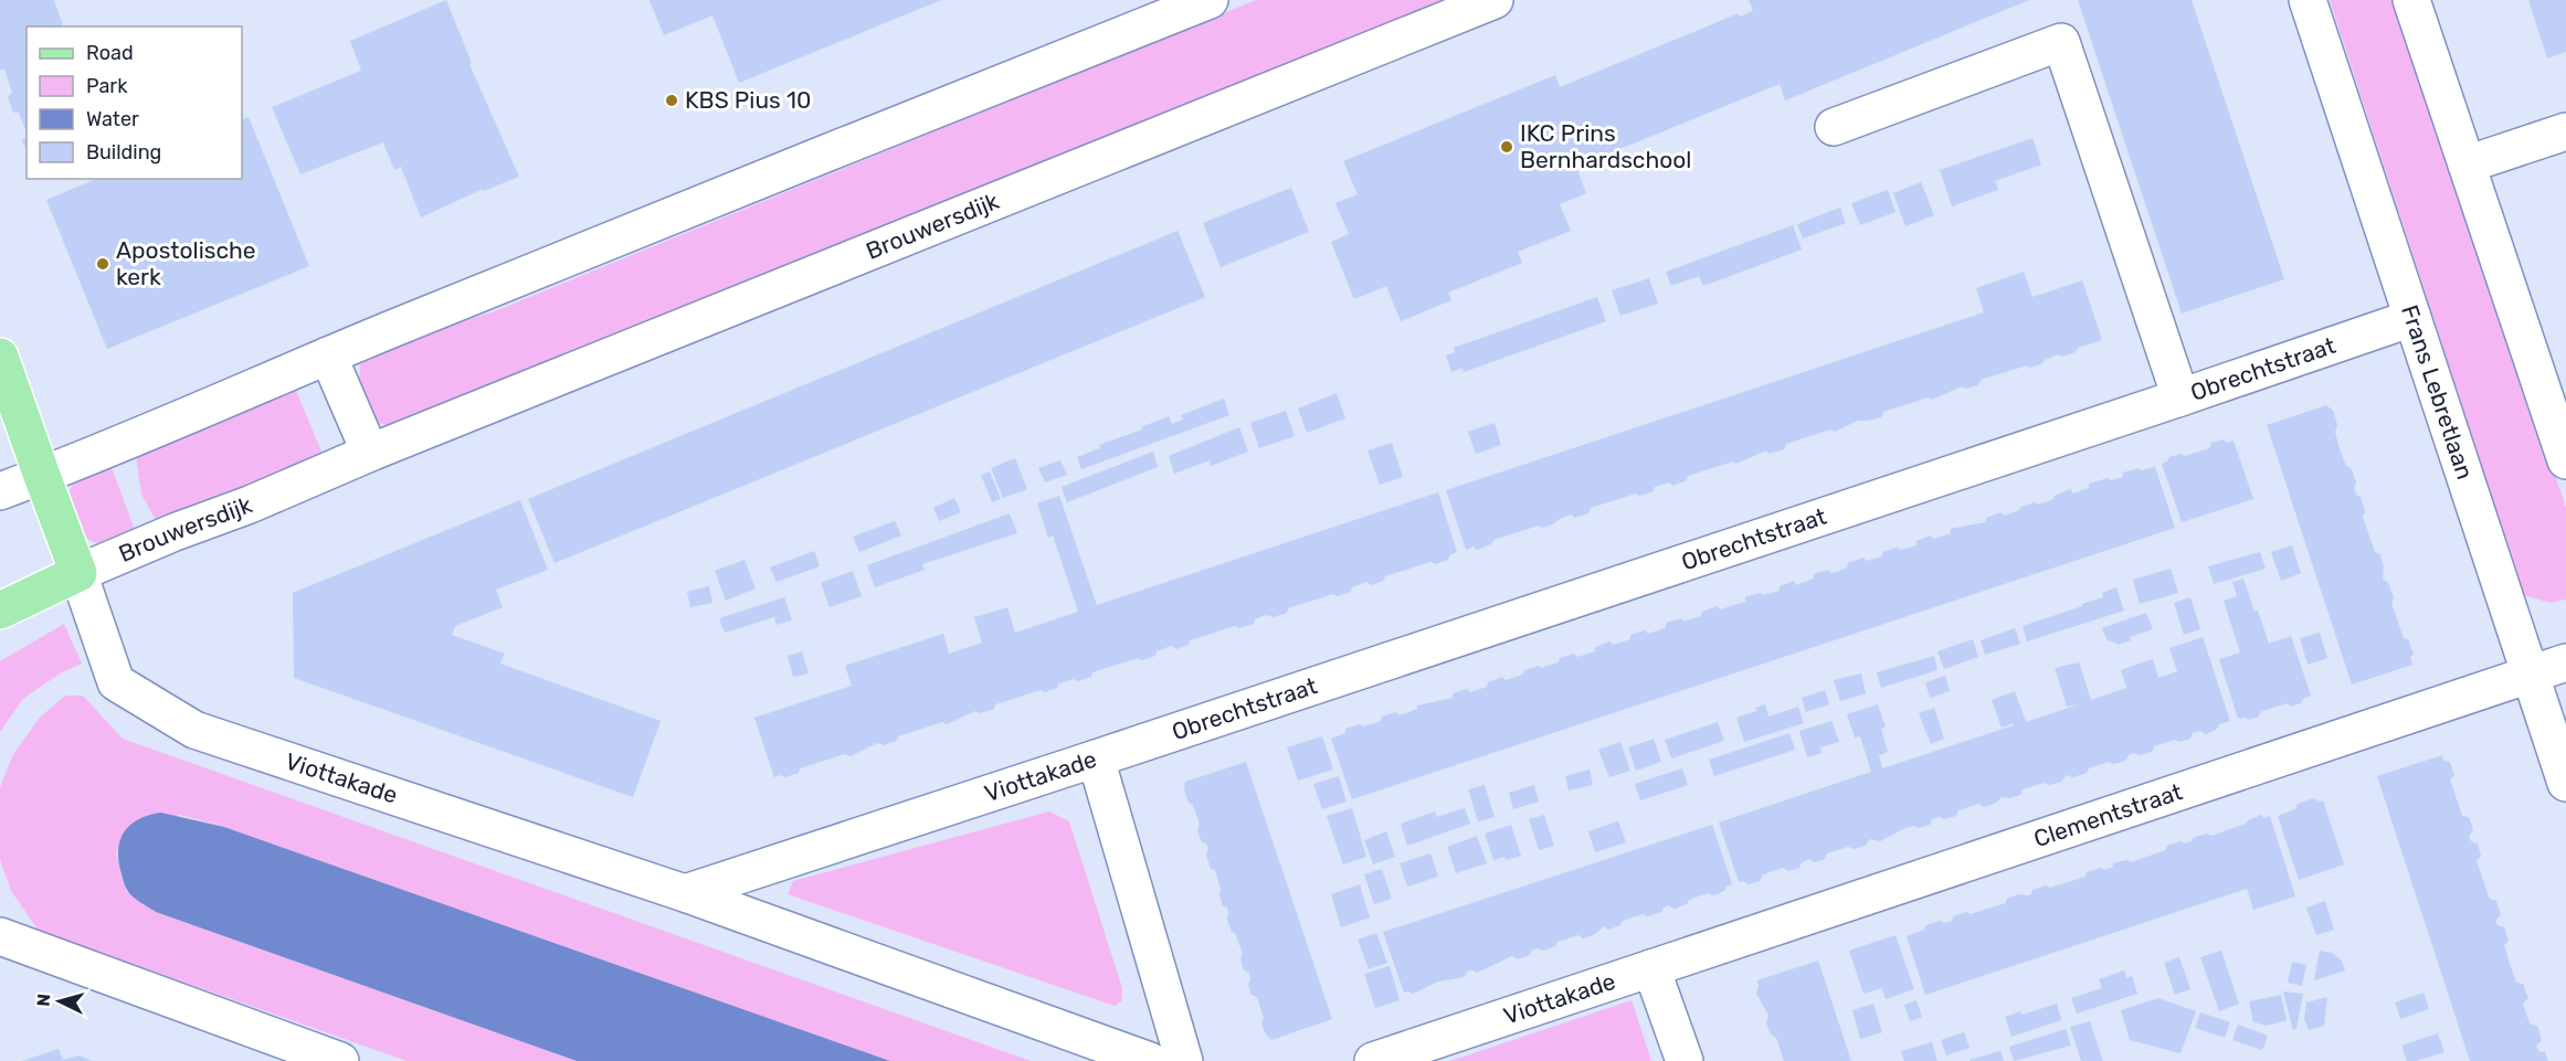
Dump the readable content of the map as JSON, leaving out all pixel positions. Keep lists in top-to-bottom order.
{
  "streets": {
    "main road": ["Brouwersdijk"],
    "street": [
      "Obrechtstraat",
      "Frans Lebretlaan",
      "Viottakade",
      "Clementstraat"
    ]
  },
  "crossings": [
    ["Brouwersdijk", "Viottakade"],
    ["Obrechtstraat", "Frans Lebretlaan"],
    ["Obrechtstraat", "Viottakade"],
    ["Frans Lebretlaan", "Clementstraat"],
    ["Viottakade", "Clementstraat"]
  ],
  "places": ["KBS Pius 10", "IKC Prins Bernhardschool", "Apostolische kerk"],
  "legend": [
    "Road",
    "Park",
    "Water",
    "Building"
  ],
  "north": "left"
}
